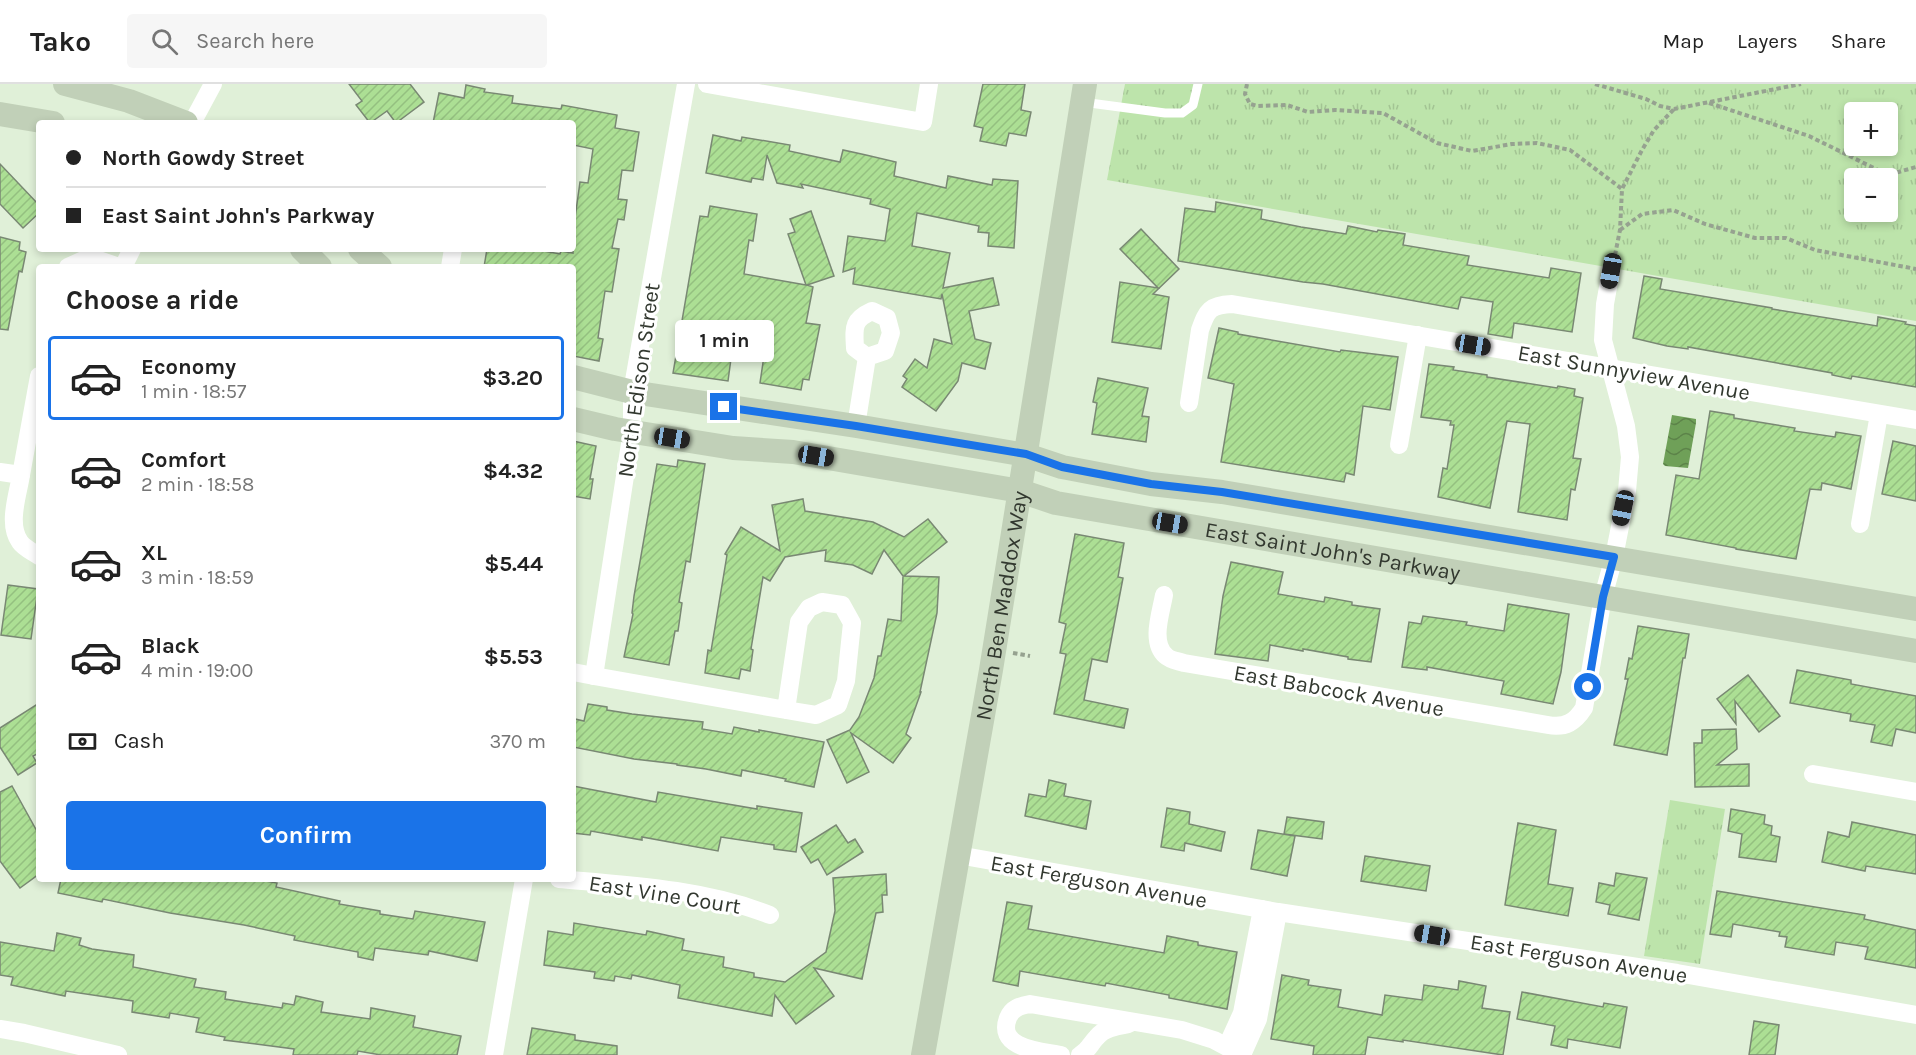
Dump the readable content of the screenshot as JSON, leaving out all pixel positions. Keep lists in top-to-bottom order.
{
  "streets": {
    "main road": ["East Saint John's Parkway", "North Ben Maddox Way"],
    "street": [
      "East Sunnyview Avenue",
      "North Edison Street",
      "East Babcock Avenue",
      "East Ferguson Avenue",
      "East Vine Court"
    ]
  },
  "crossings": [
    ["North Edison Street", "East Saint John's Parkway"],
    ["East Saint John's Parkway", "North Ben Maddox Way"],
    ["East Saint John's Parkway", "East Babcock Avenue"],
    ["North Ben Maddox Way", "East Ferguson Avenue"]
  ],
  "page": {
    "header": "Tako",
    "search": "Search here",
    "nav": ["Map", "Layers", "Share"],
    "map_buttons": ["+", "−"],
    "banner": ["North Gowdy Street", "East Saint John's Parkway"],
    "heading": "Choose a ride",
    "bubble": "1 min",
    "list": [
      {
        "name": "Economy",
        "note": "1 min · 18:57",
        "value": "$3.20"
      },
      {
        "name": "Comfort",
        "note": "2 min · 18:58",
        "value": "$4.32"
      },
      {
        "name": "XL",
        "note": "3 min · 18:59",
        "value": "$5.44"
      },
      {
        "name": "Black",
        "note": "4 min · 19:00",
        "value": "$5.53"
      }
    ],
    "pay": ["Cash", "370 m"],
    "buttons": "Confirm"
  }
}
